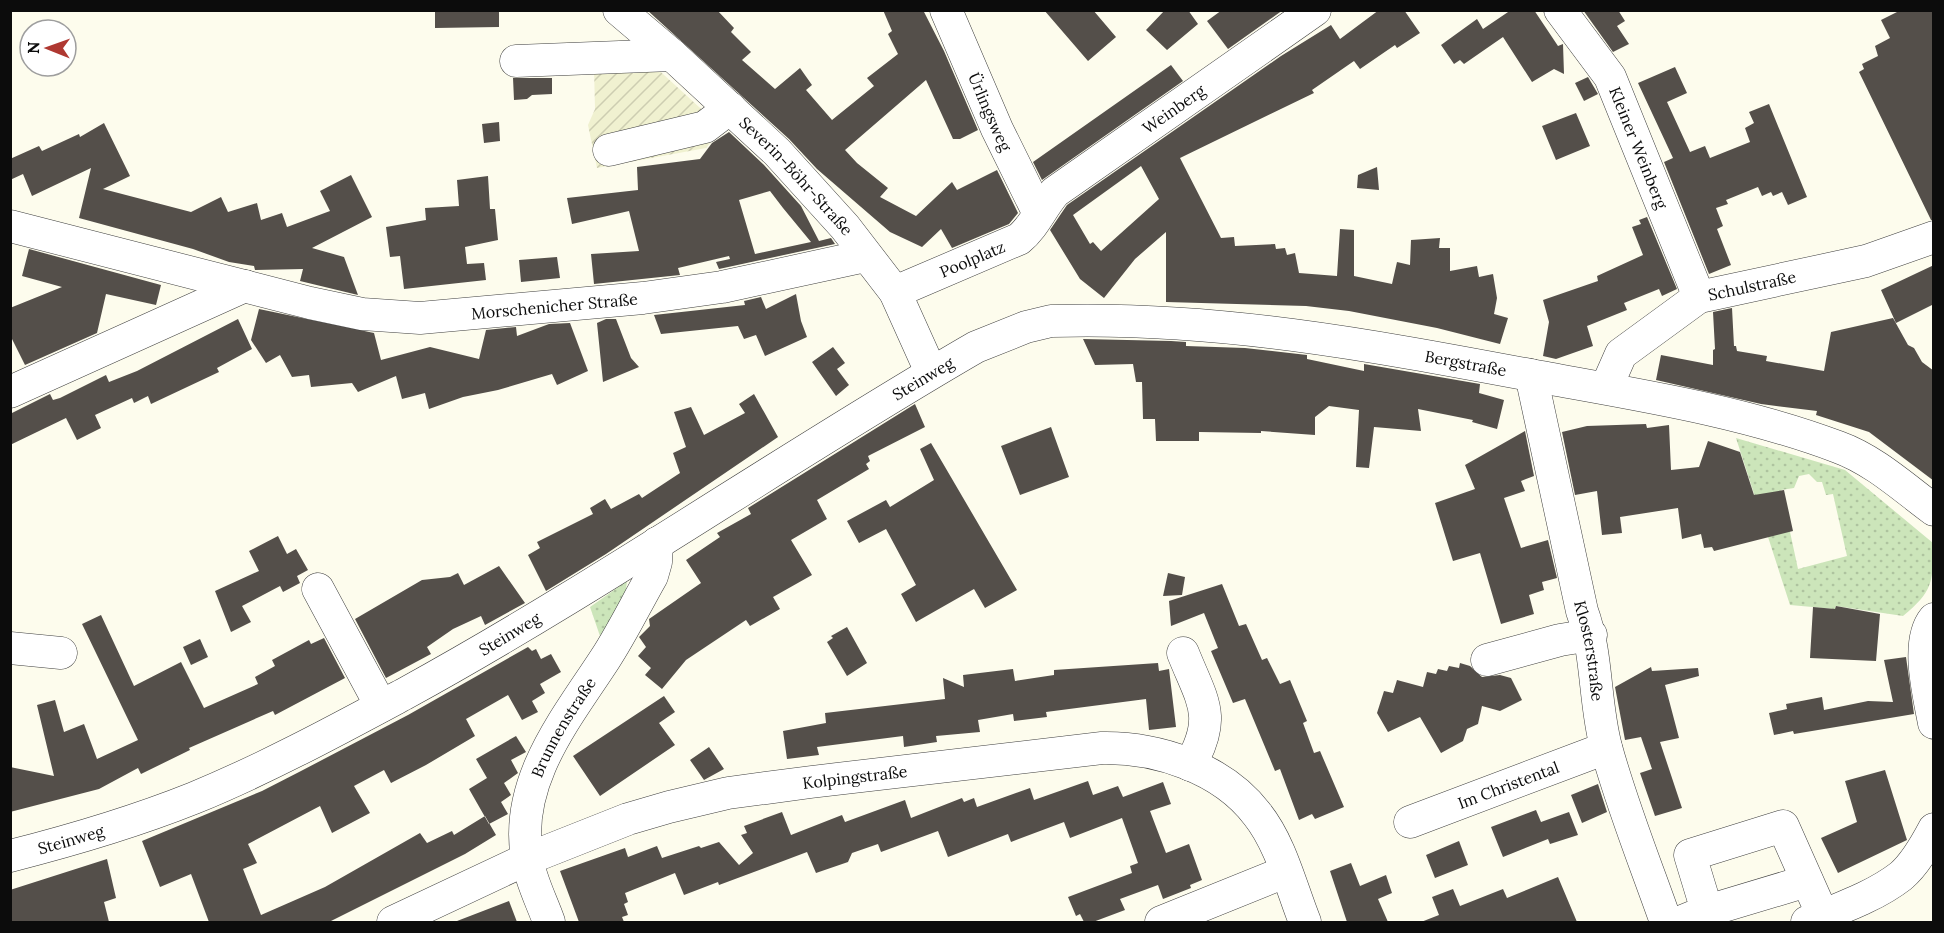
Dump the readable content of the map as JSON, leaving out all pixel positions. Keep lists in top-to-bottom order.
{
  "streets": {
    "street": [
      "Weinberg",
      "Ürlingsweg",
      "Kleiner Weinberg",
      "Severin-Böhr-Straße",
      "Poolplatz",
      "Schulstraße",
      "Morschenicher Straße",
      "Bergstraße",
      "Steinweg",
      "Klosterstraße",
      "Brunnenstraße",
      "Kolpingstraße",
      "Im Christental"
    ]
  },
  "crossings": [
    ["Weinberg", "Ürlingsweg"],
    ["Weinberg", "Poolplatz"],
    ["Ürlingsweg", "Poolplatz"],
    ["Kleiner Weinberg", "Schulstraße"],
    ["Severin-Böhr-Straße", "Poolplatz"],
    ["Severin-Böhr-Straße", "Morschenicher Straße"],
    ["Severin-Böhr-Straße", "Steinweg"],
    ["Schulstraße", "Bergstraße"],
    ["Bergstraße", "Steinweg"],
    ["Bergstraße", "Klosterstraße"],
    ["Steinweg", "Brunnenstraße"],
    ["Klosterstraße", "Im Christental"],
    ["Brunnenstraße", "Kolpingstraße"]
  ],
  "north": "left"
}
